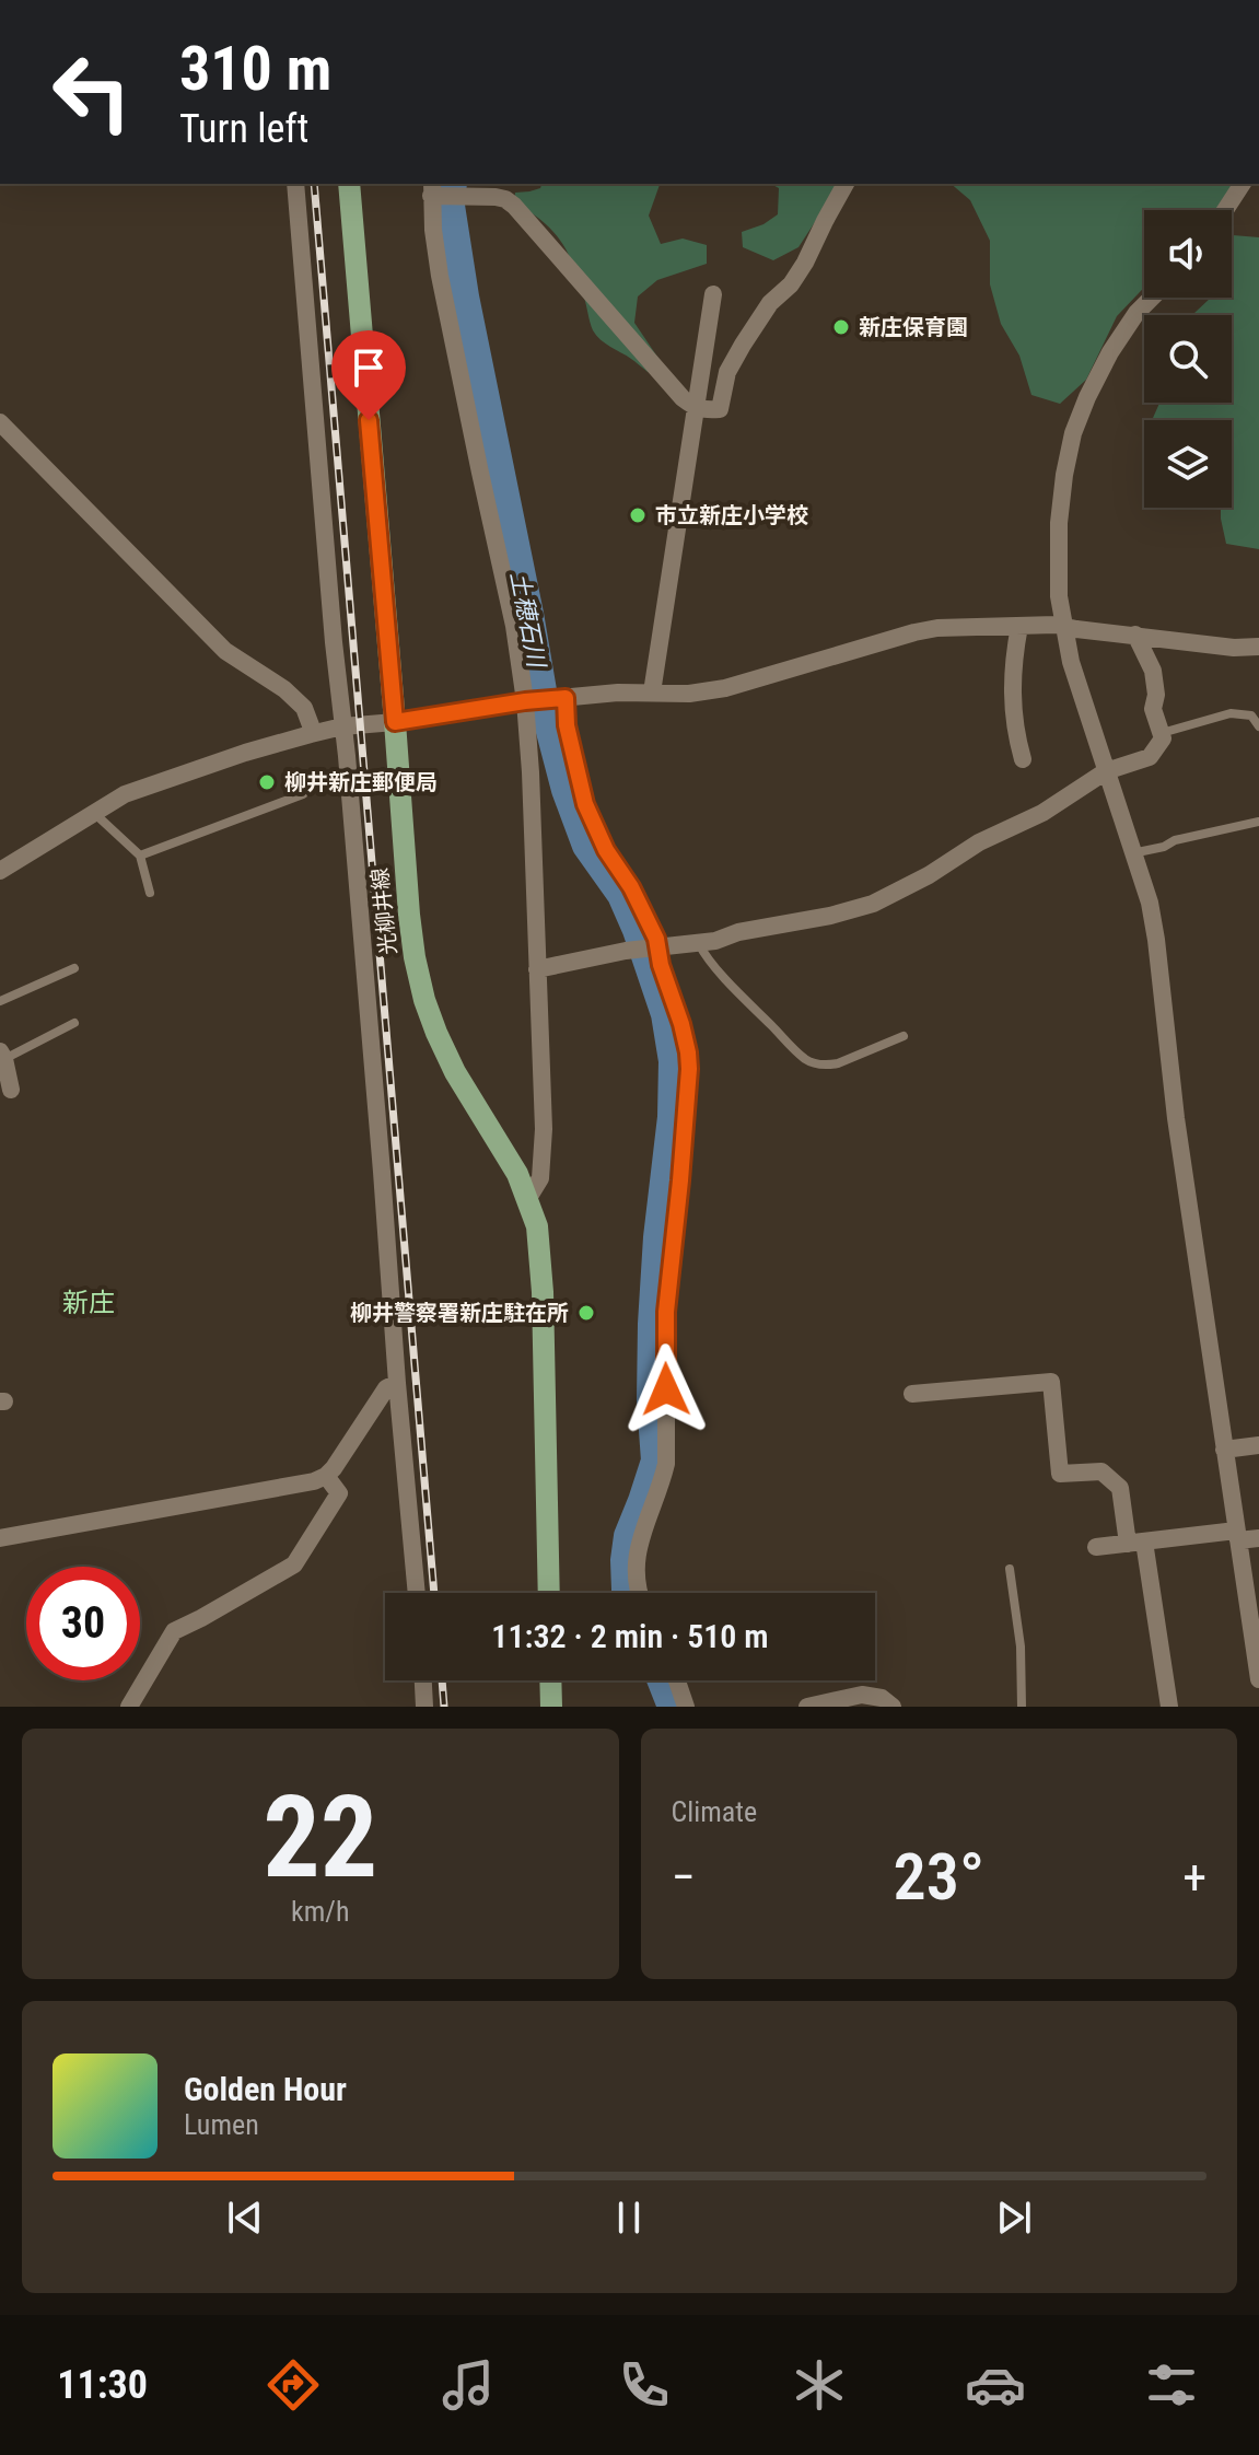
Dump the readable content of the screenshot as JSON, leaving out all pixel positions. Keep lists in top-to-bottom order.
{
  "streets": {
    "main road": ["光柳井線"]
  },
  "districts": ["新庄"],
  "water": ["土穂石川"],
  "places": [
    "新庄保育園",
    "市立新庄小学校",
    "柳井新庄郵便局",
    "柳井警察署新庄駐在所"
  ],
  "page": {
    "turn": ["310 m", "Turn left"],
    "limit": "30",
    "trip": "11:32 · 2 min · 510 m",
    "tile": [
      ["22", "km/h"],
      "Climate"
    ],
    "heat": ["−", "23°", "+"],
    "song": ["Golden Hour", "Lumen"],
    "tabs": "11:30"
  }
}
